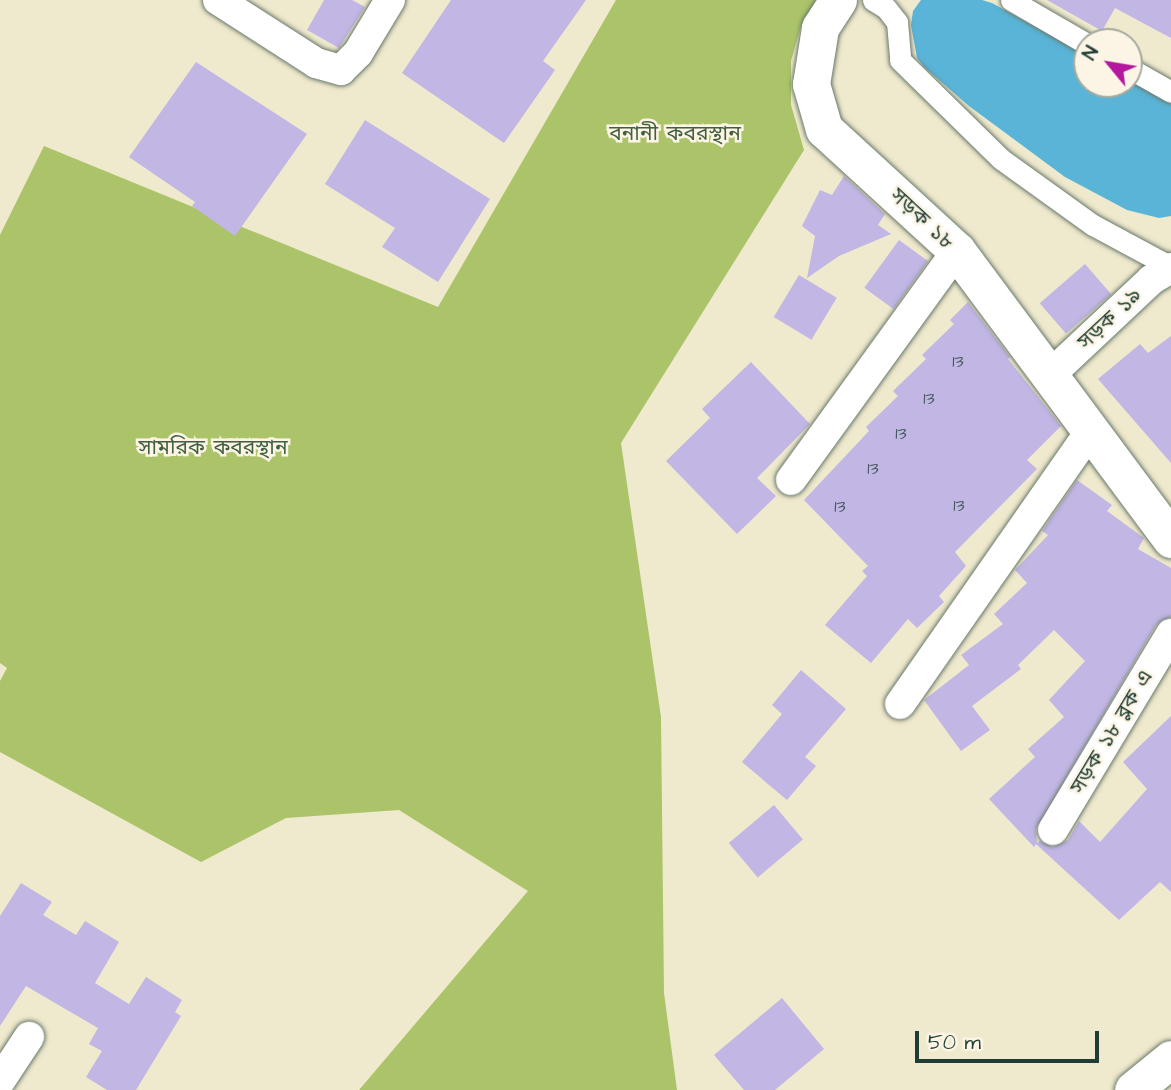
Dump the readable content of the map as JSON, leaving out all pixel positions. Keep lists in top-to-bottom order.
{
  "streets": {
    "street": ["সড়ক ১৮", "সড়ক ১৯", "সড়ক ১৮ ব্লক এ"]
  },
  "crossings": [
    ["সড়ক ১৮", "সড়ক ১৯"]
  ],
  "parks": ["বনানী কবরস্থান", "সামরিক কবরস্থান"],
  "house_numbers": [
    "13",
    "13",
    "13",
    "13",
    "13",
    "13"
  ],
  "scale_bar": "50 m",
  "north": "top left"
}
